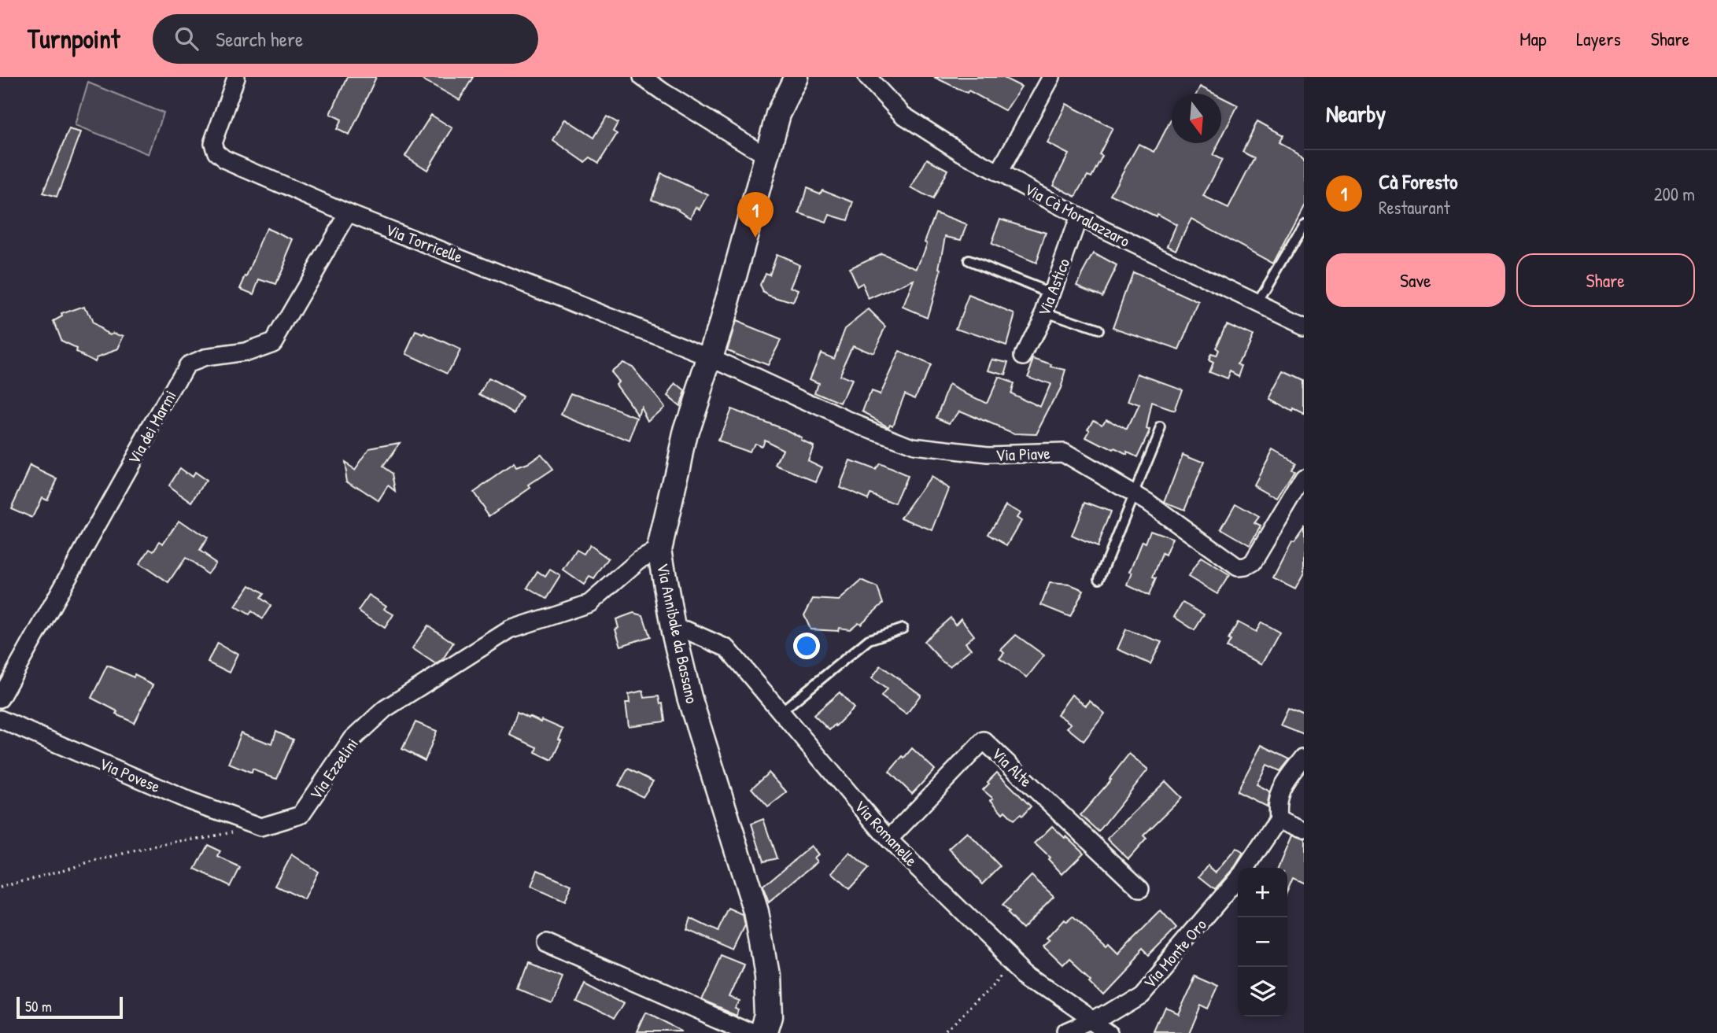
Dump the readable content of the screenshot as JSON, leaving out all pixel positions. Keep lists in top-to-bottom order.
{
  "streets": {
    "street": [
      "Via Cà Moralazzaro",
      "Via Torricelle",
      "Via Astico",
      "Via dei Marmi",
      "Via Piave",
      "Via Annibale da Bassano",
      "Via Alte",
      "Via Ezzelini",
      "Via Povese",
      "Via Romanelle",
      "Via Monte Oro"
    ]
  },
  "crossings": [
    ["Via Cà Moralazzaro", "Via Astico"],
    ["Via Torricelle", "Via dei Marmi"],
    ["Via Torricelle", "Via Piave"],
    ["Via Torricelle", "Via Annibale da Bassano"],
    ["Via Piave", "Via Annibale da Bassano"],
    ["Via Annibale da Bassano", "Via Ezzelini"],
    ["Via Annibale da Bassano", "Via Romanelle"],
    ["Via Alte", "Via Romanelle"],
    ["Via Ezzelini", "Via Povese"],
    ["Via Romanelle", "Via Monte Oro"]
  ],
  "scale_bar": "50 m",
  "north": "bottom",
  "page": {
    "header": "Turnpoint",
    "search": "Search here",
    "nav": ["Map", "Layers", "Share"],
    "heading": "Nearby",
    "list": [
      {
        "mark": "1",
        "name": "Cà Foresto",
        "note": "Restaurant",
        "value": "200 m"
      }
    ],
    "pins": "1",
    "buttons": ["Save", "Share"],
    "map_buttons": ["+", "−"],
    "scale": "50 m"
  }
}
